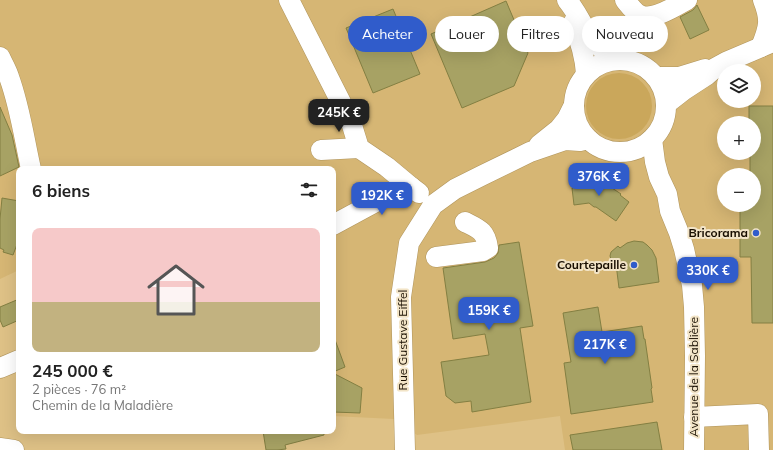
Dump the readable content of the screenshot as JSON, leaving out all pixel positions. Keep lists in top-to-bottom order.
{
  "streets": {
    "street": ["Rue Gustave Eiffel", "Avenue de la Sablière"]
  },
  "crossings": [
    ["Rue Gustave Eiffel", "Avenue de la Sablière"]
  ],
  "places": ["Bricorama", "Courtepaille"],
  "page": {
    "chip": [
      "Acheter",
      "Louer",
      "Filtres",
      "Nouveau"
    ],
    "map_buttons": ["+", "−"],
    "price": [
      "245K €",
      "376K €",
      "192K €",
      "330K €",
      "159K €",
      "217K €"
    ],
    "heading": "6 biens",
    "list": [
      {
        "name": "245 000 €",
        "note": "2 pièces · 76 m² · Chemin de la Maladière"
      }
    ]
  }
}
